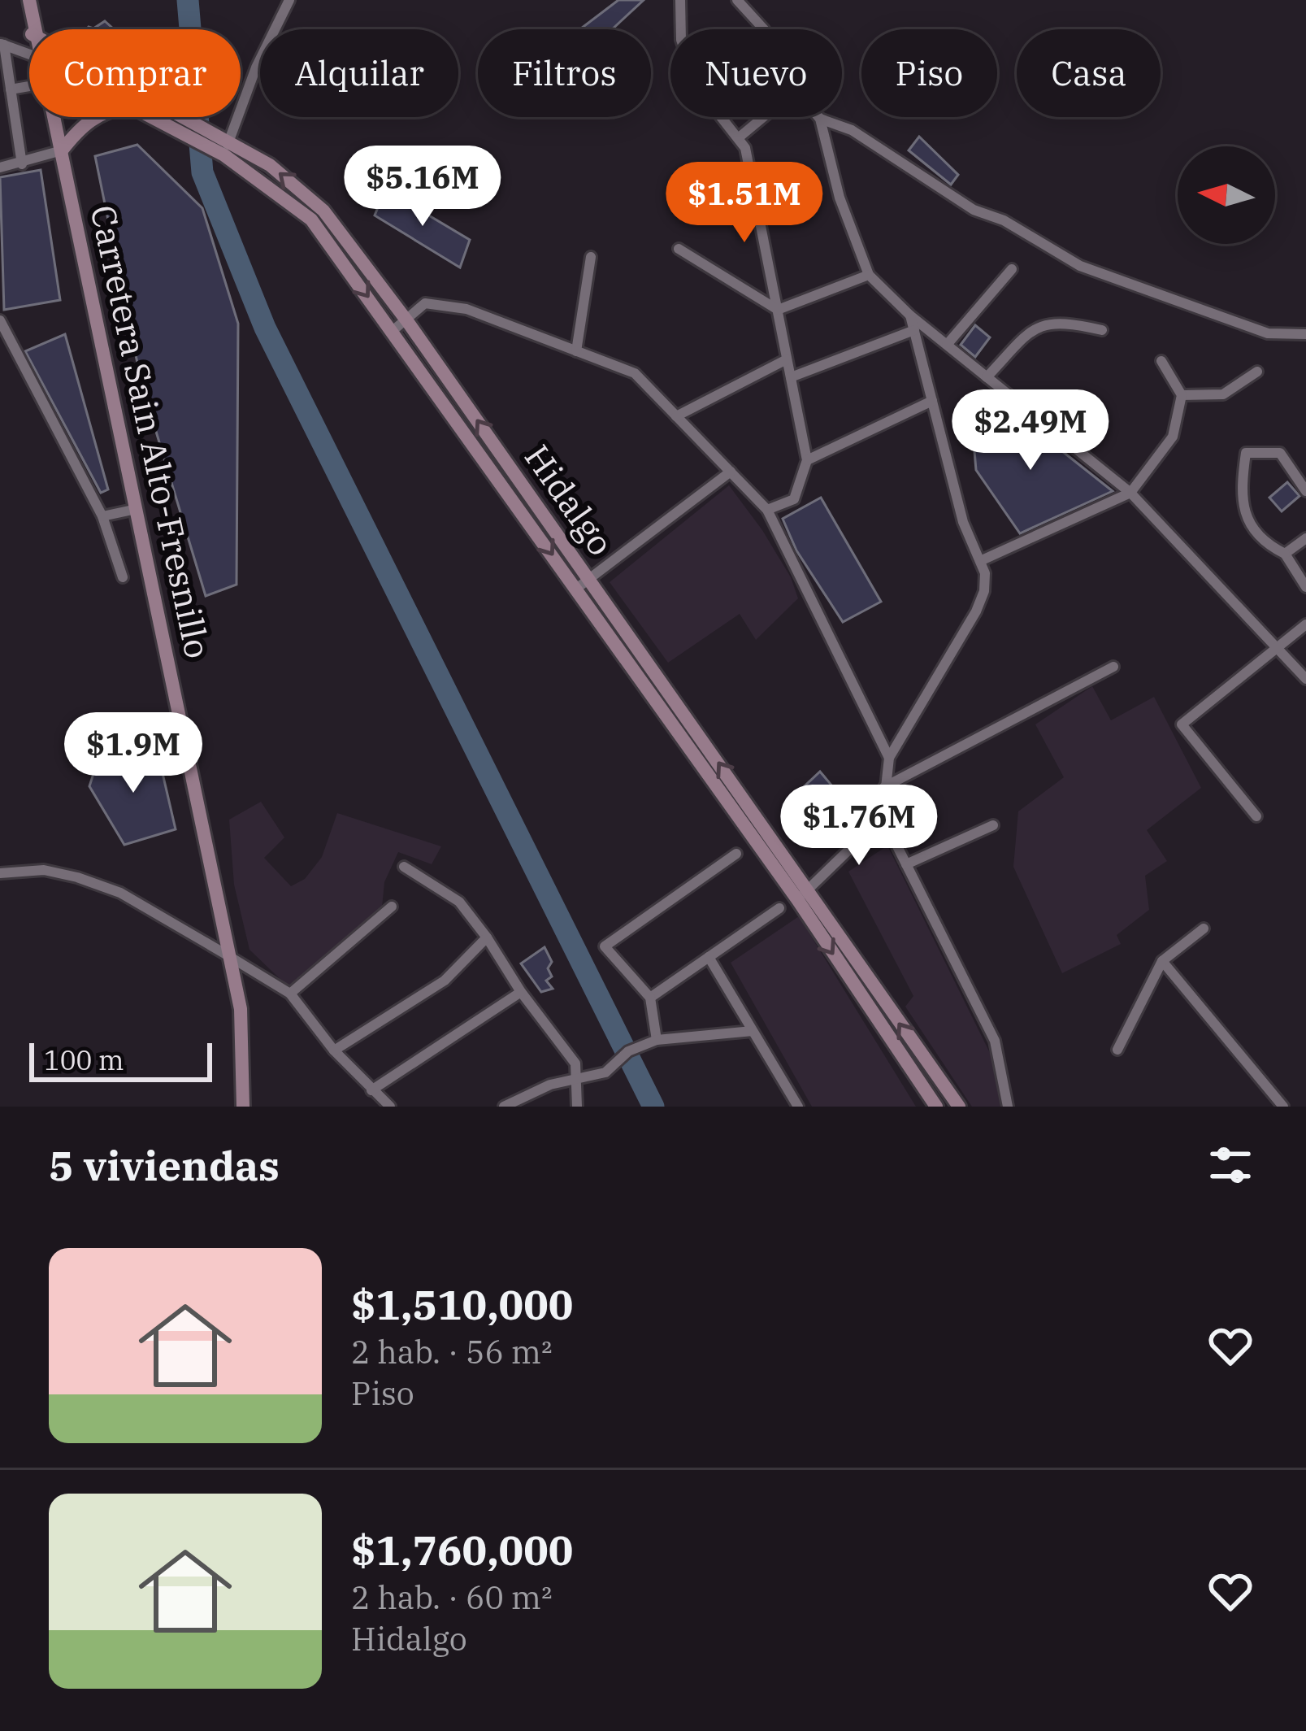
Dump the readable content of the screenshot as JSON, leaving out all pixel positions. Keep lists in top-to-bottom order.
{
  "streets": {
    "main road": ["Hidalgo"]
  },
  "scale_bar": "100 m",
  "north": "left",
  "page": {
    "chip": [
      "Comprar",
      "Alquilar",
      "Filtros",
      "Nuevo",
      "Piso",
      "Casa"
    ],
    "price": [
      "$5.16M",
      "$1.51M",
      "$2.49M",
      "$1.9M",
      "$1.76M"
    ],
    "scale": "100 m",
    "heading": "5 viviendas",
    "list": [
      {
        "name": "$1,510,000",
        "note": "2 hab. · 56 m² · Piso"
      },
      {
        "name": "$1,760,000",
        "note": "2 hab. · 60 m² · Hidalgo"
      }
    ]
  }
}
